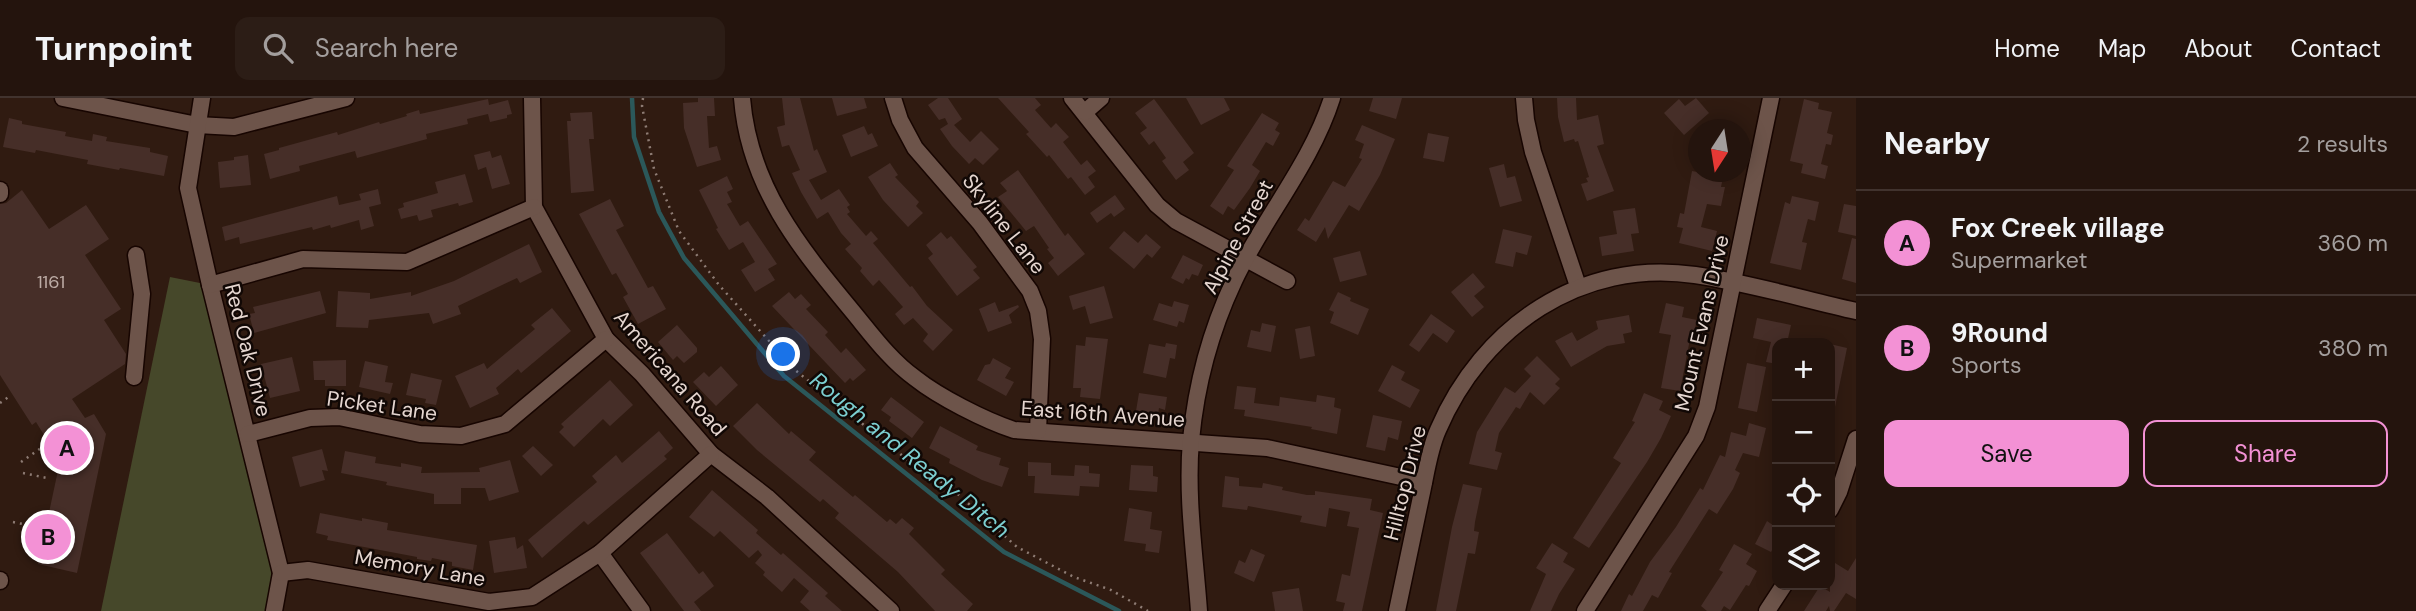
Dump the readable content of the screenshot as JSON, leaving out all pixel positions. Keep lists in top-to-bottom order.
{
  "streets": {
    "street": [
      "Skyline Lane",
      "Alpine Street",
      "Mount Evans Drive",
      "Red Oak Drive",
      "Americana Road",
      "Picket Lane",
      "East 16th Avenue",
      "Hilltop Drive",
      "Memory Lane"
    ]
  },
  "crossings": [
    ["Skyline Lane", "East 16th Avenue"],
    ["Alpine Street", "East 16th Avenue"],
    ["Mount Evans Drive", "Hilltop Drive"],
    ["Red Oak Drive", "Picket Lane"],
    ["Red Oak Drive", "Memory Lane"],
    ["Americana Road", "Picket Lane"],
    ["Americana Road", "Memory Lane"],
    ["East 16th Avenue", "Hilltop Drive"]
  ],
  "water": ["Rough and Ready Ditch"],
  "house_numbers": ["1161"],
  "north": "bottom",
  "page": {
    "header": "Turnpoint",
    "search": "Search here",
    "nav": [
      "Home",
      "Map",
      "About",
      "Contact"
    ],
    "heading": ["Nearby", "2 results"],
    "list": [
      {
        "mark": "A",
        "name": "Fox Creek village",
        "note": "Supermarket",
        "value": "360 m"
      },
      {
        "mark": "B",
        "name": "9Round",
        "note": "Sports",
        "value": "380 m"
      }
    ],
    "map_buttons": ["+", "−"],
    "buttons": ["Save", "Share"],
    "pins": ["A", "B"]
  }
}
